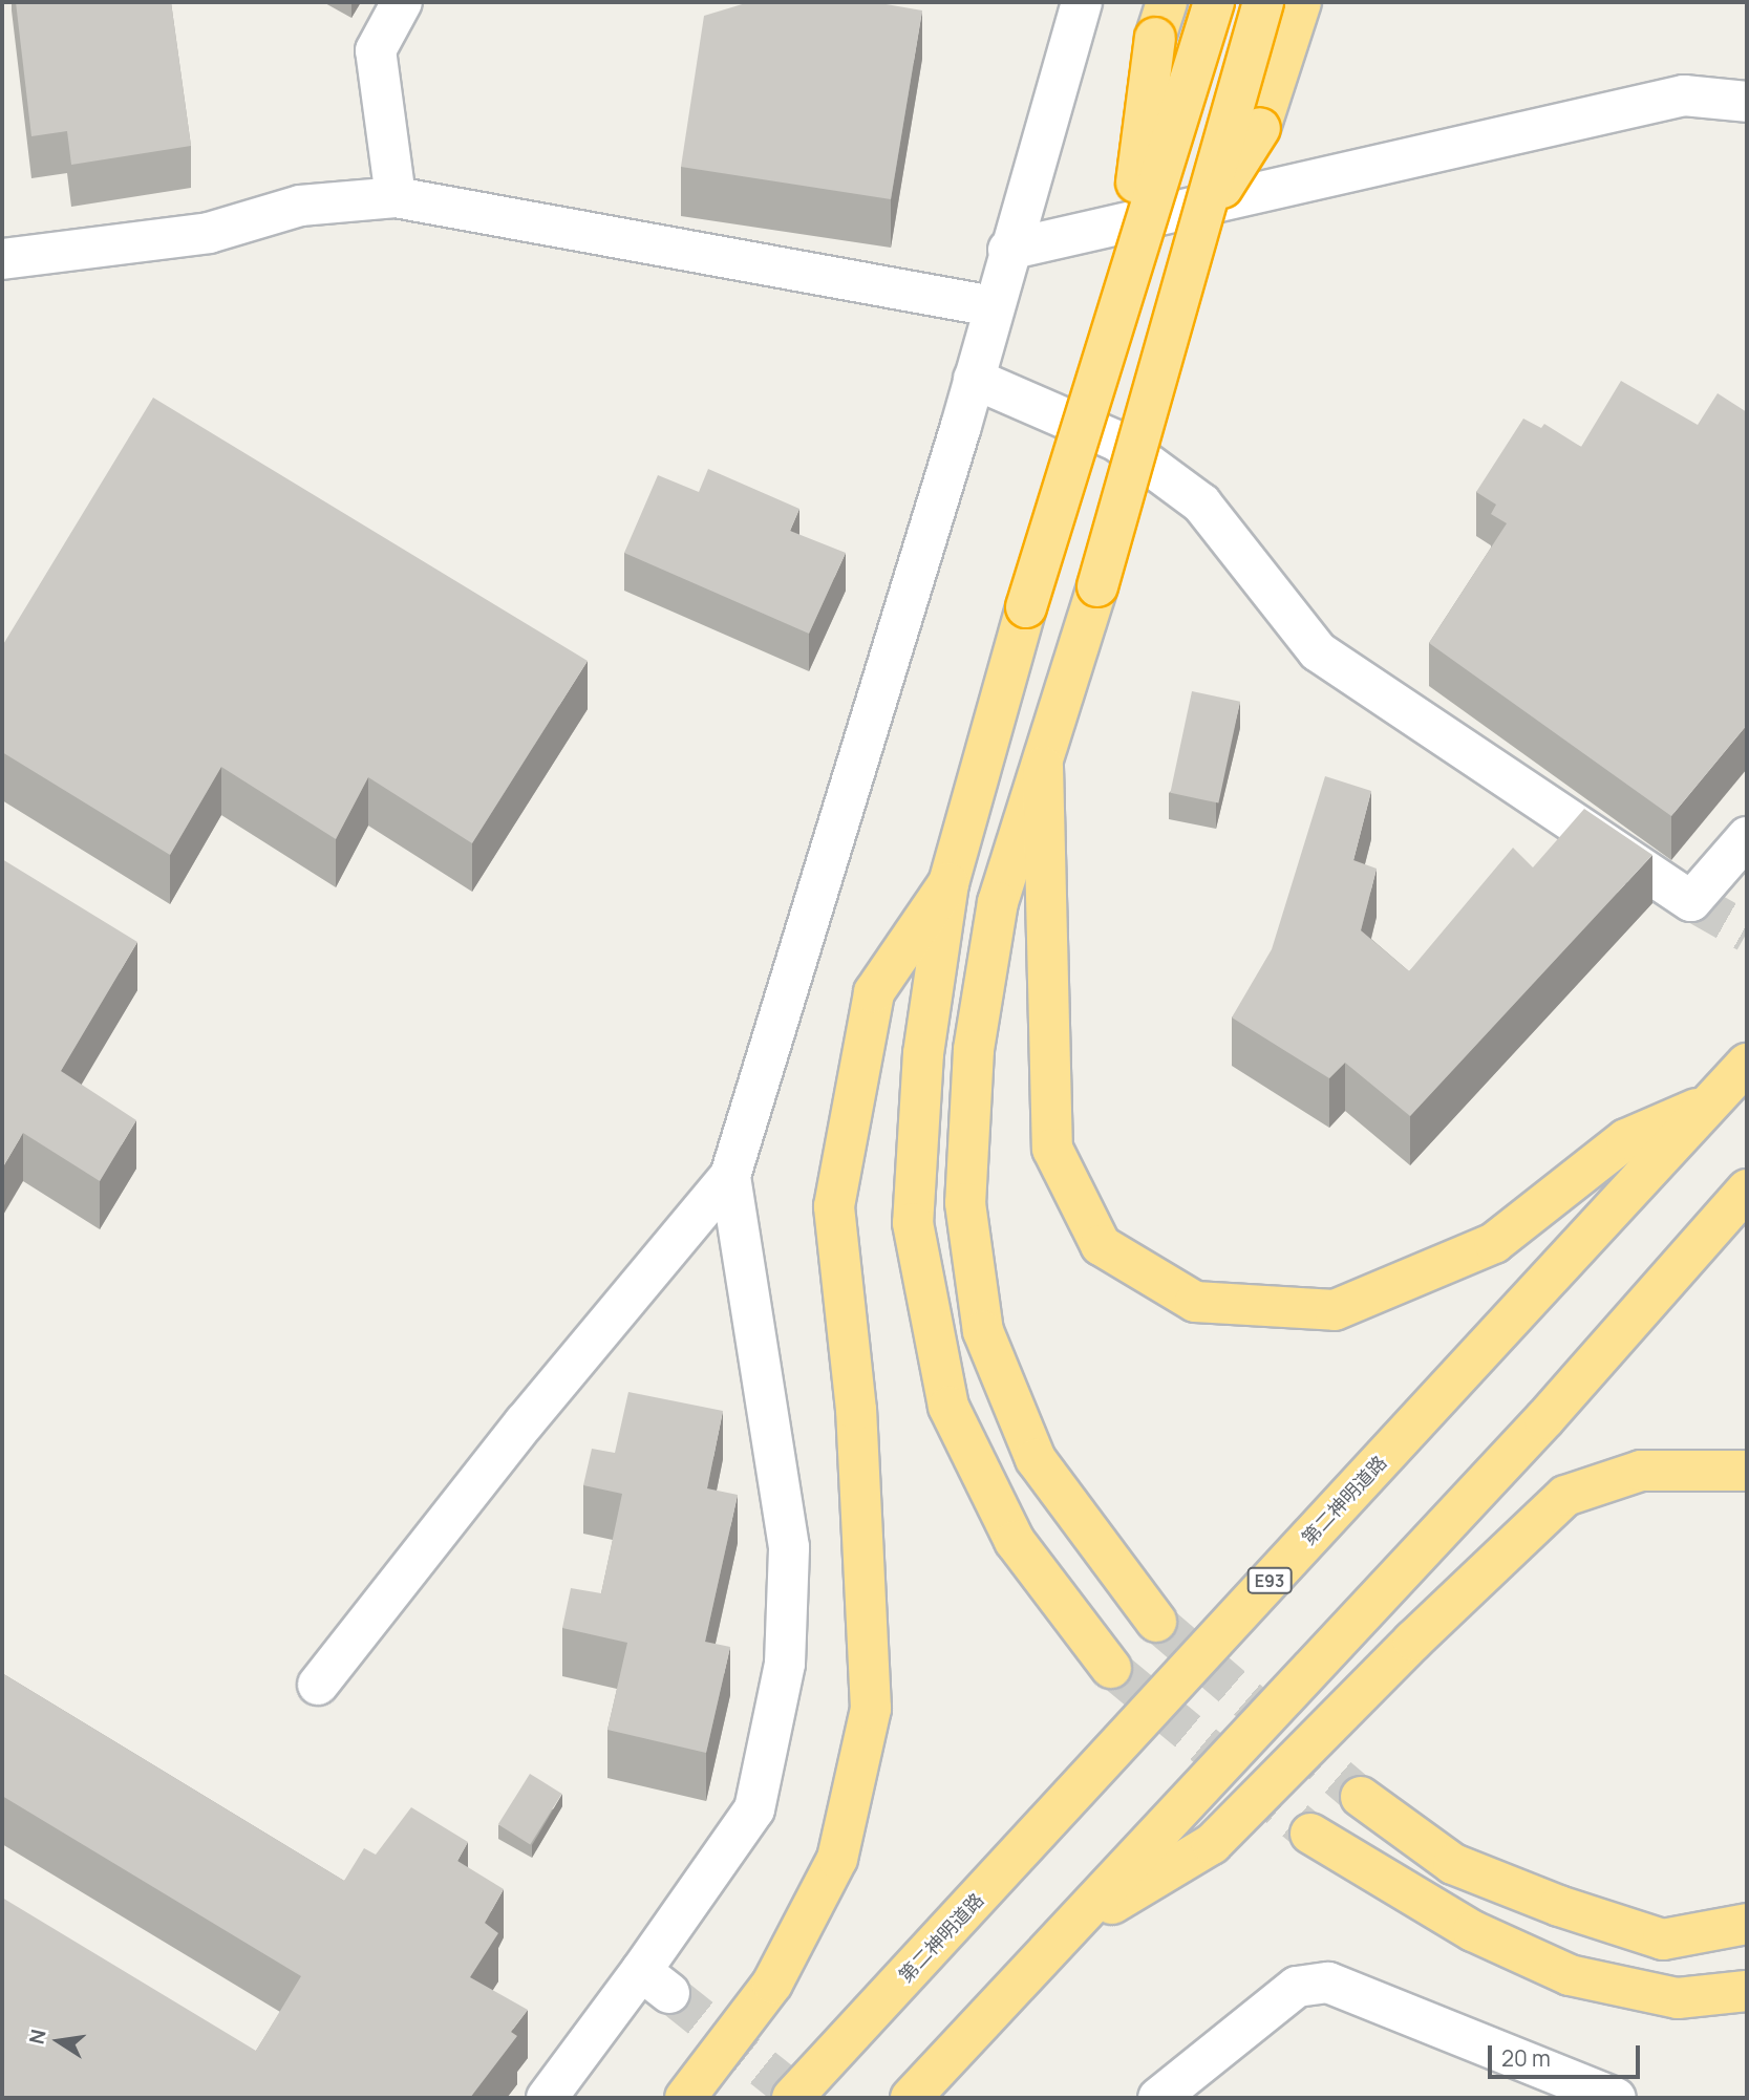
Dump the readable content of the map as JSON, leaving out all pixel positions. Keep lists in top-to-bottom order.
{
  "streets": {
    "highway": ["第二神明道路", "E93"]
  },
  "scale_bar": "20 m",
  "north": "left"
}
